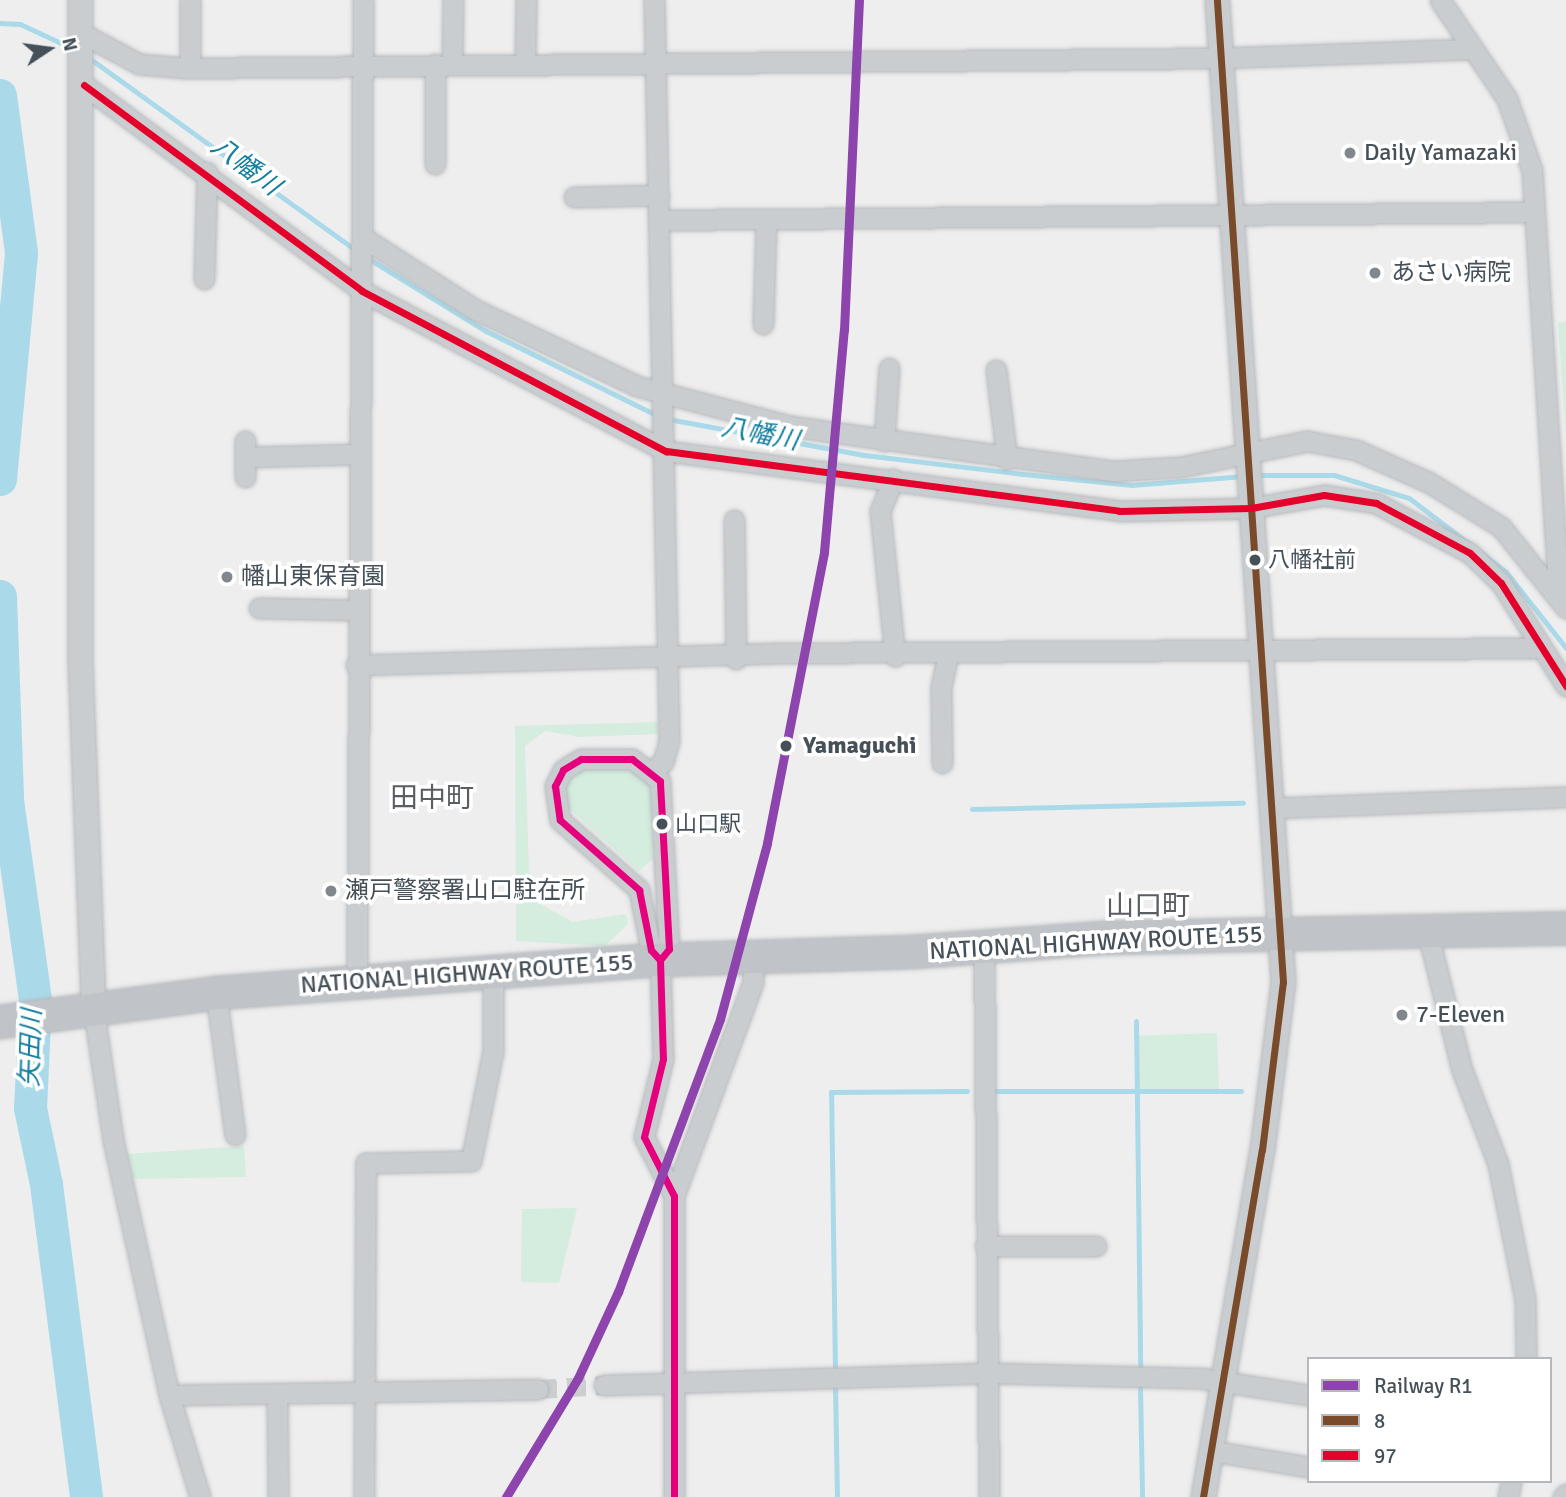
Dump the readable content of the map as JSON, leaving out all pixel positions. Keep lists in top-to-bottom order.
{
  "streets": {
    "highway": ["NATIONAL HIGHWAY ROUTE 155"]
  },
  "districts": ["田中町", "山口町"],
  "water": ["八幡川", "矢田川"],
  "places": [
    "Daily Yamazaki",
    "あさい病院",
    "八幡社前",
    "幡山東保育園",
    "Yamaguchi",
    "山口駅",
    "瀬戸警察署山口駐在所",
    "7-Eleven"
  ],
  "lines": ["rail line R1", "transit line 8", "transit line 97"],
  "legend": ["Railway R1", "8", "97"],
  "north": "right"
}
